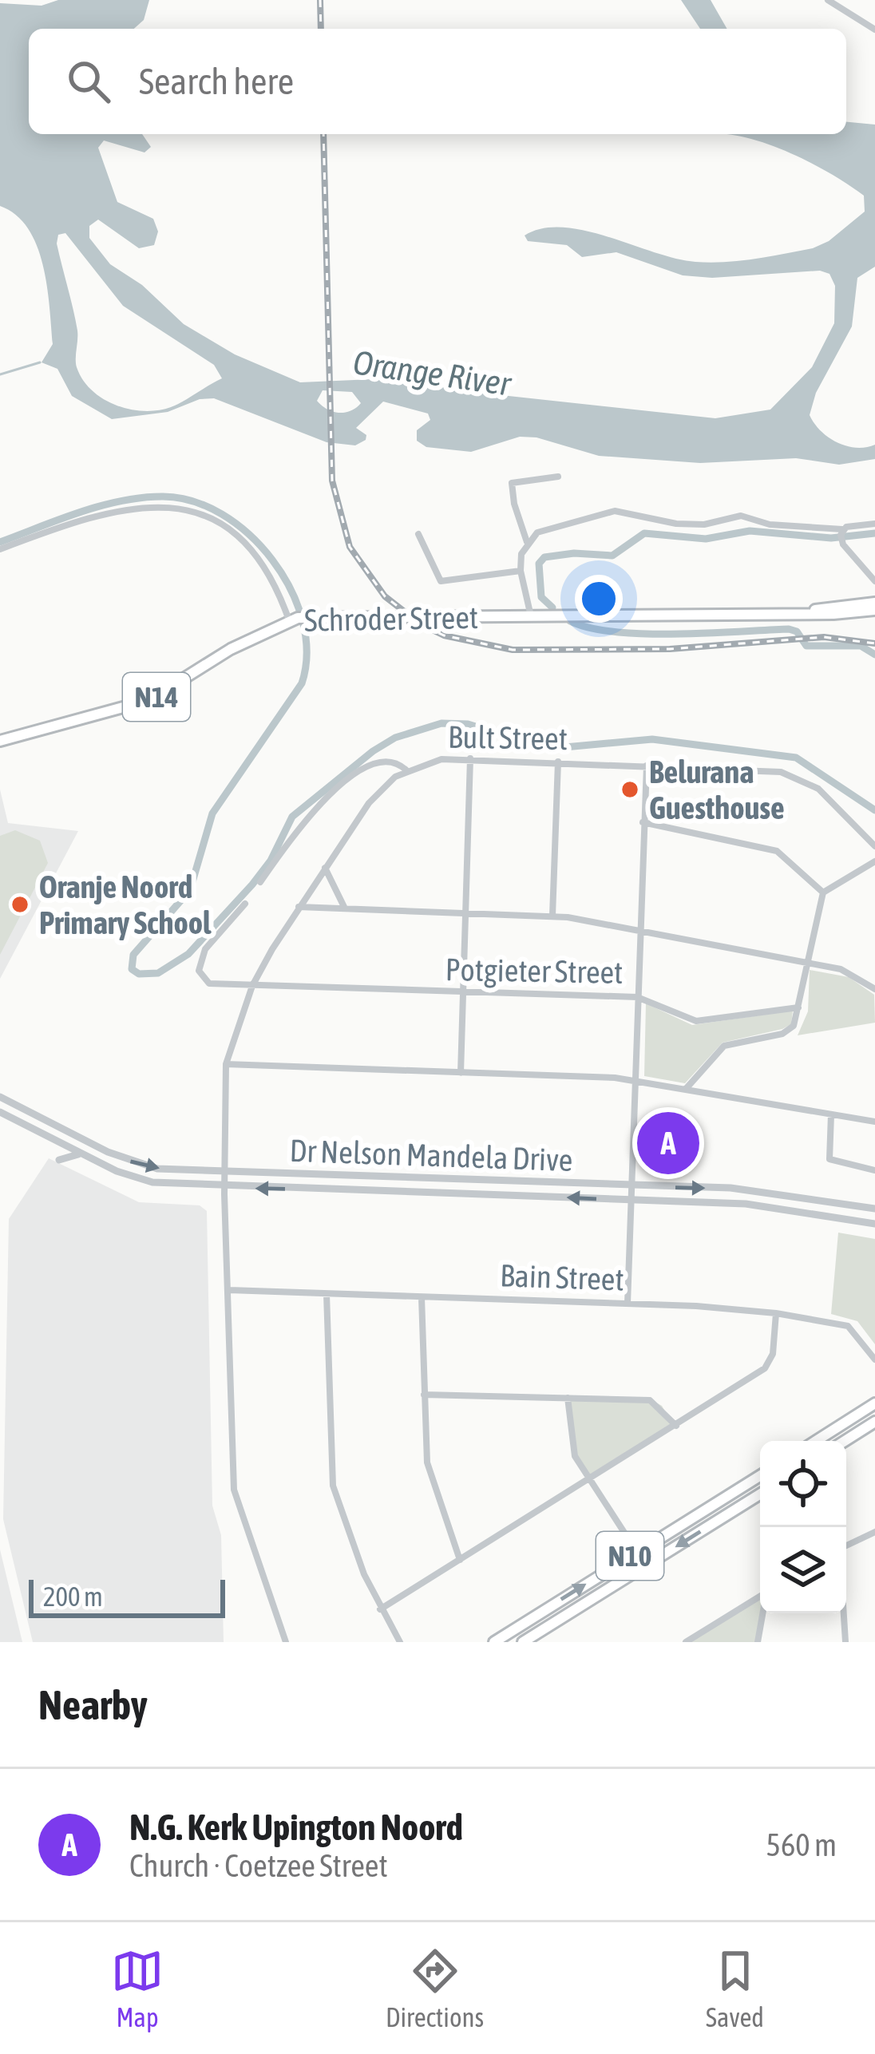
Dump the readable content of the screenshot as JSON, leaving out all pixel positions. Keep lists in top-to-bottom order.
{
  "streets": {
    "highway": ["Schroder Street", "N14", "N10"],
    "street": [
      "Bult Street",
      "Potgieter Street",
      "Dr Nelson Mandela Drive",
      "Bain Street"
    ]
  },
  "crossings": [
    ["Bult Street", "Potgieter Street"],
    ["Bult Street", "Dr Nelson Mandela Drive"],
    ["Bult Street", "Bain Street"]
  ],
  "water": ["Orange River"],
  "places": ["Belurana Guesthouse", "Oranje Noord Primary School"],
  "scale_bar": "200 m",
  "page": {
    "search": "Search here",
    "pins": "A",
    "scale": "200 m",
    "heading": "Nearby",
    "list": [
      {
        "mark": "A",
        "name": "N.G. Kerk Upington Noord",
        "note": "Church · Coetzee Street",
        "value": "560 m"
      }
    ],
    "nav": ["Map", "Directions", "Saved"]
  }
}
